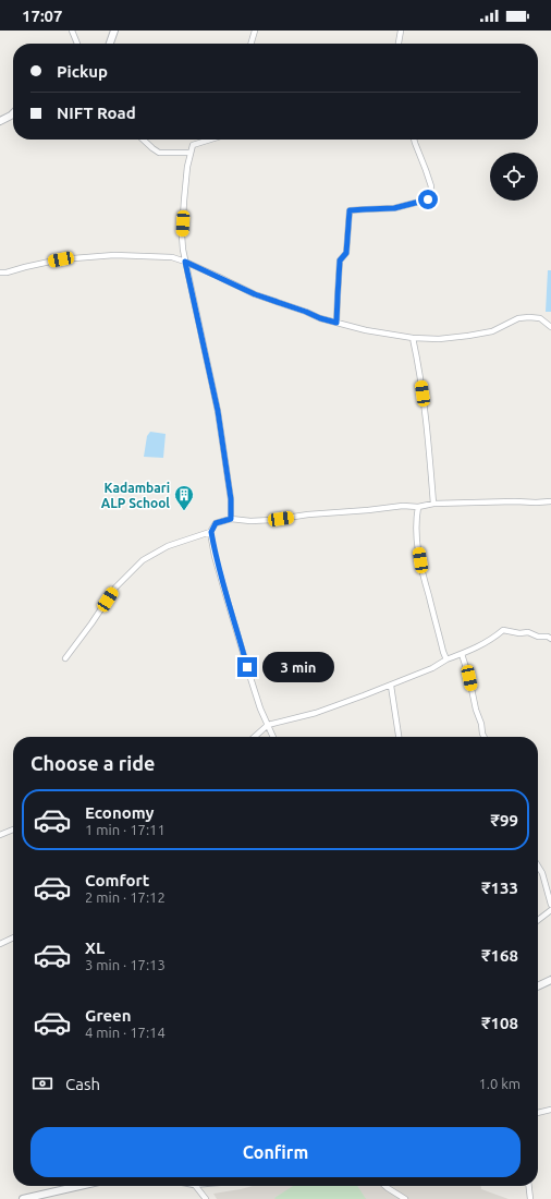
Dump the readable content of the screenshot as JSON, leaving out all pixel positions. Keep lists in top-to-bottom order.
{
  "places": {
    "building": ["Kadambari ALP School"]
  },
  "page": {
    "status": "17:07",
    "banner": ["Pickup", "NIFT Road"],
    "bubble": "3 min",
    "heading": "Choose a ride",
    "list": [
      {
        "name": "Economy",
        "note": "1 min · 17:11",
        "value": "₹99"
      },
      {
        "name": "Comfort",
        "note": "2 min · 17:12",
        "value": "₹133"
      },
      {
        "name": "XL",
        "note": "3 min · 17:13",
        "value": "₹168"
      },
      {
        "name": "Green",
        "note": "4 min · 17:14",
        "value": "₹108"
      }
    ],
    "pay": ["Cash", "1.0 km"],
    "buttons": "Confirm"
  }
}
